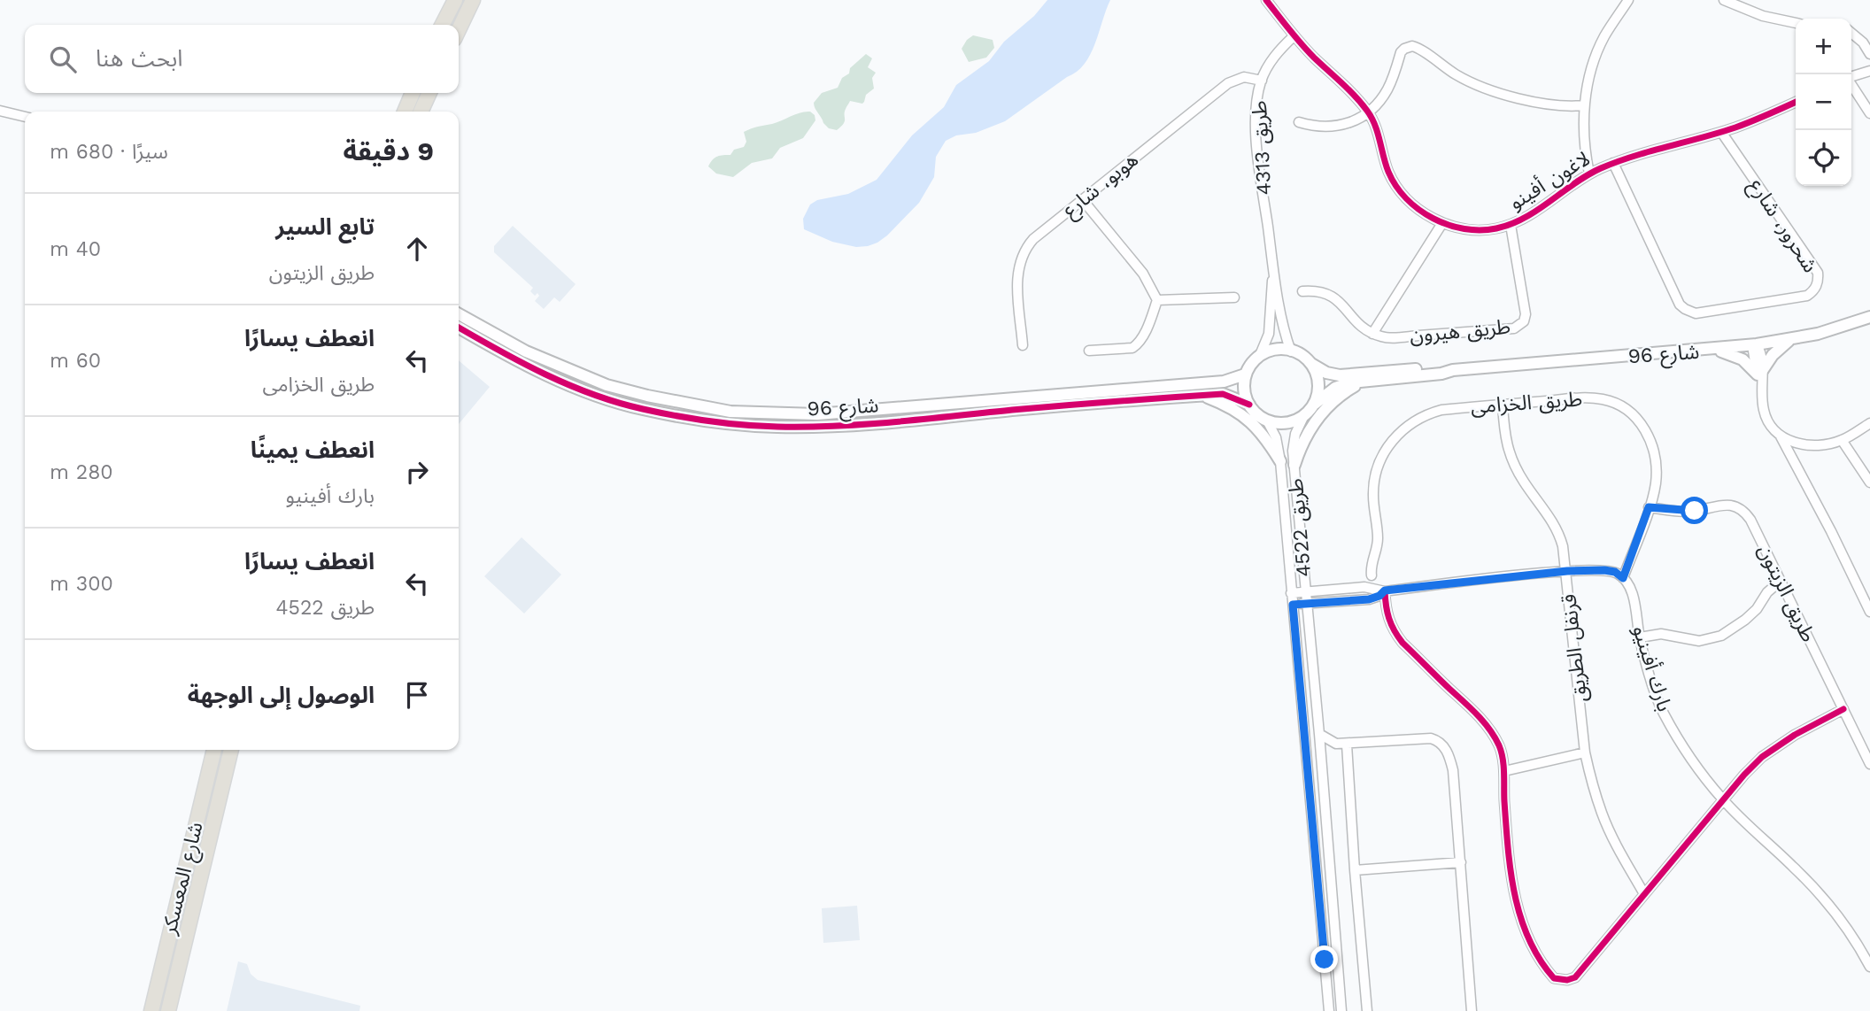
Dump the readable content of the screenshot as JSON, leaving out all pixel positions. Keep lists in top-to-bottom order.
{
  "streets": {
    "main road": ["شارع المعسكر"],
    "street": [
      "طريق 4313",
      "لاغون أفينو",
      "هوبو، شارع",
      "شحرور، شارع",
      "طريق هيرون",
      "شارع 96",
      "طريق الخزامى",
      "طريق 4522",
      "طريق الزيتون",
      "قرنفل الطريق",
      "بارك أفينيو"
    ]
  },
  "crossings": [
    ["طريق 4313", "لاغون أفينو"],
    ["طريق 4313", "هوبو، شارع"],
    ["طريق 4313", "شارع 96"],
    ["طريق 4313", "طريق 4522"],
    ["لاغون أفينو", "شحرور، شارع"],
    ["لاغون أفينو", "طريق هيرون"],
    ["شارع 96", "طريق 4522"],
    ["طريق الخزامى", "طريق الزيتون"],
    ["طريق الخزامى", "قرنفل الطريق"],
    ["طريق الخزامى", "بارك أفينيو"],
    ["طريق الزيتون", "بارك أفينيو"]
  ],
  "page": {
    "map_buttons": ["+", "−"],
    "search": "ابحث هنا",
    "heading": ["9 دقيقة", "سيرًا · 680 m"],
    "list": [
      ["تابع السير", "طريق الزيتون", "40 m"],
      ["انعطف يسارًا", "طريق الخزامى", "60 m"],
      ["انعطف يمينًا", "بارك أفينيو", "280 m"],
      ["انعطف يسارًا", "طريق 4522", "300 m"],
      "الوصول إلى الوجهة"
    ]
  }
}
